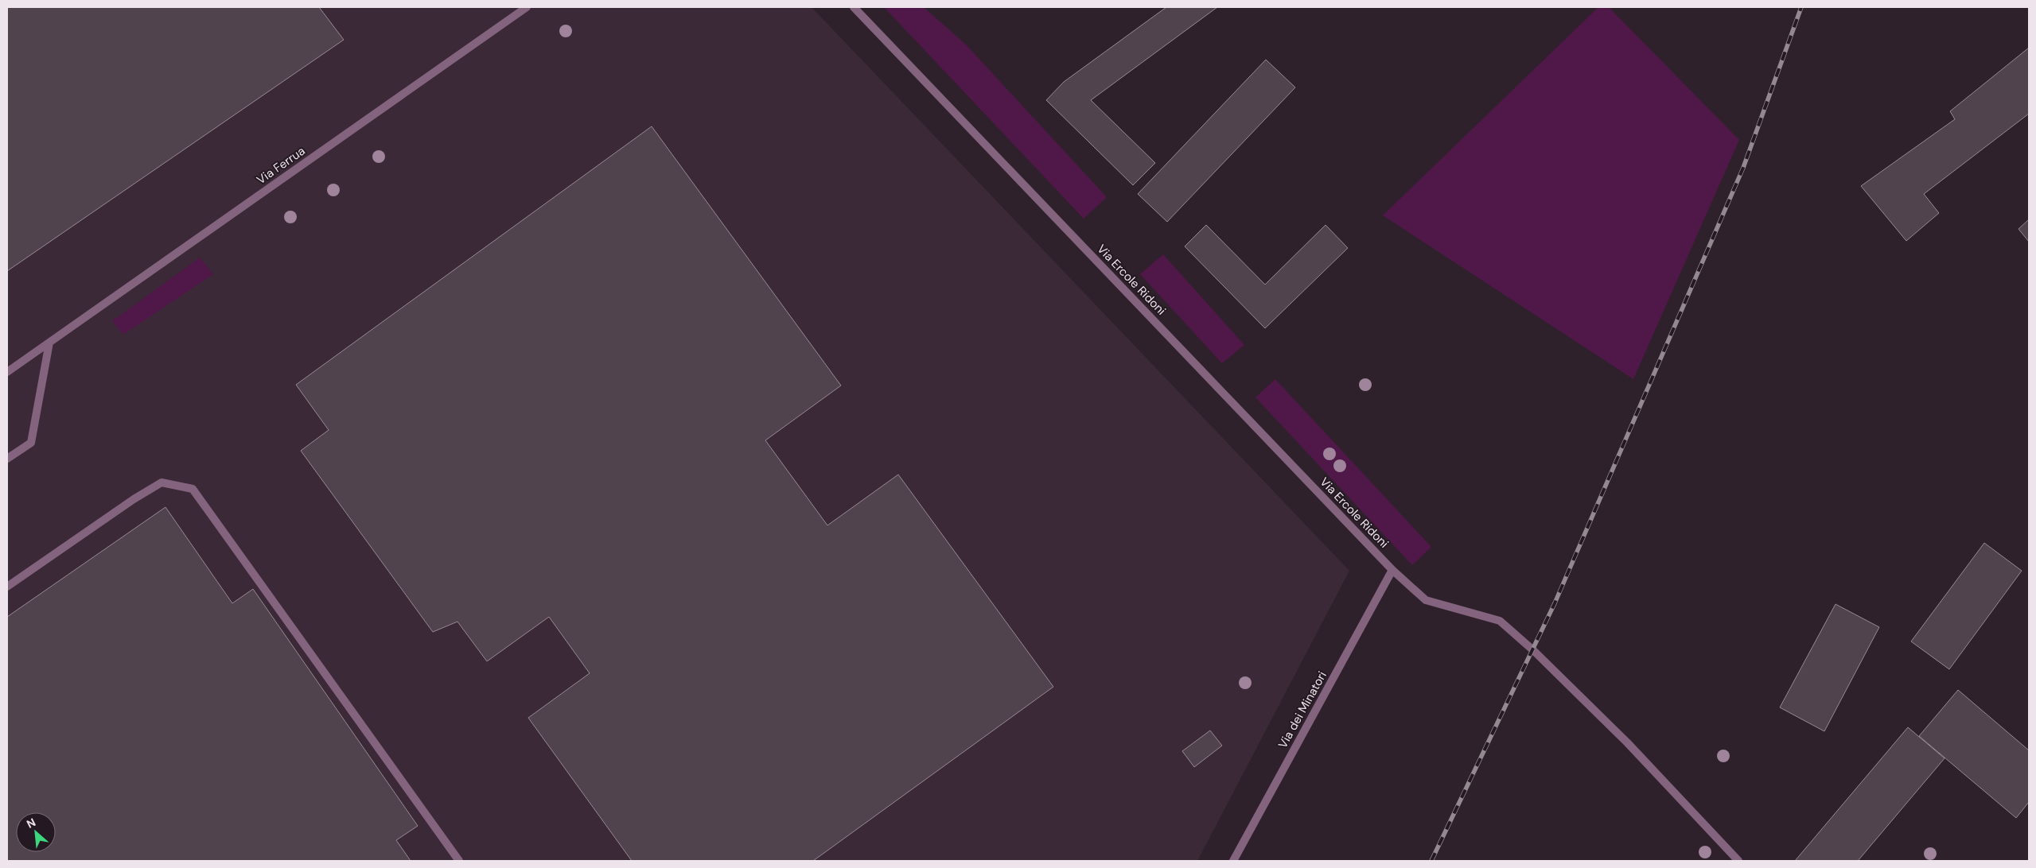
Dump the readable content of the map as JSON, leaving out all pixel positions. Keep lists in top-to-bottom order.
{
  "streets": {
    "street": ["Via Ferrua", "Via Ercole Ridoni", "Via dei Minatori"]
  },
  "crossings": [
    ["Via Ercole Ridoni", "Via dei Minatori"]
  ],
  "north": "top left"
}
